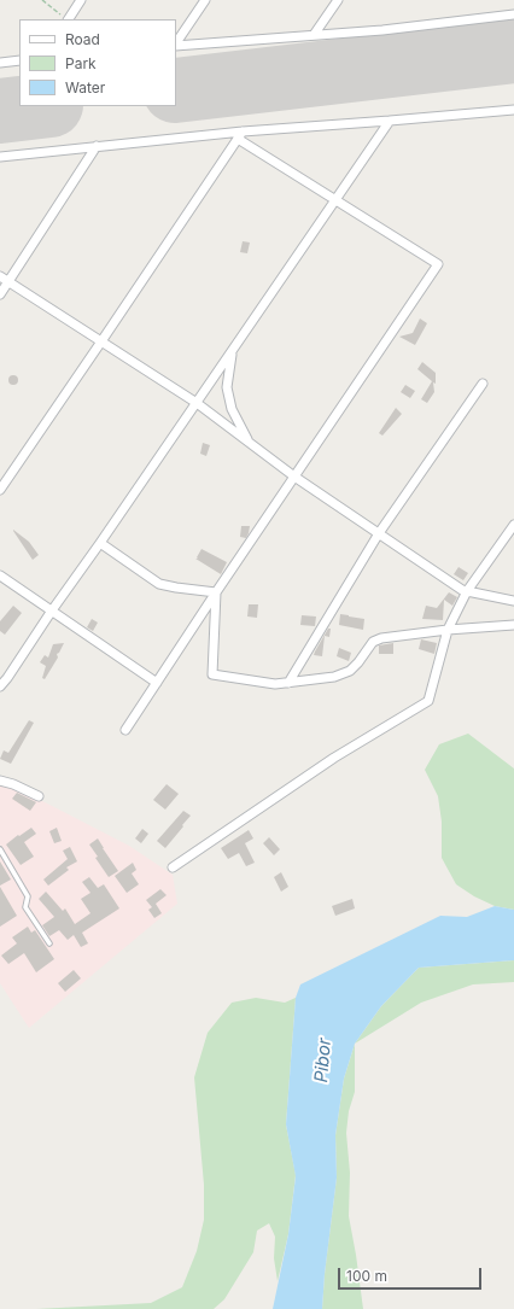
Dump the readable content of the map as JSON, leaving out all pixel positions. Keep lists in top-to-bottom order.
{
  "water": ["Pibor"],
  "legend": ["Road", "Park", "Water"],
  "scale_bar": "100 m"
}
